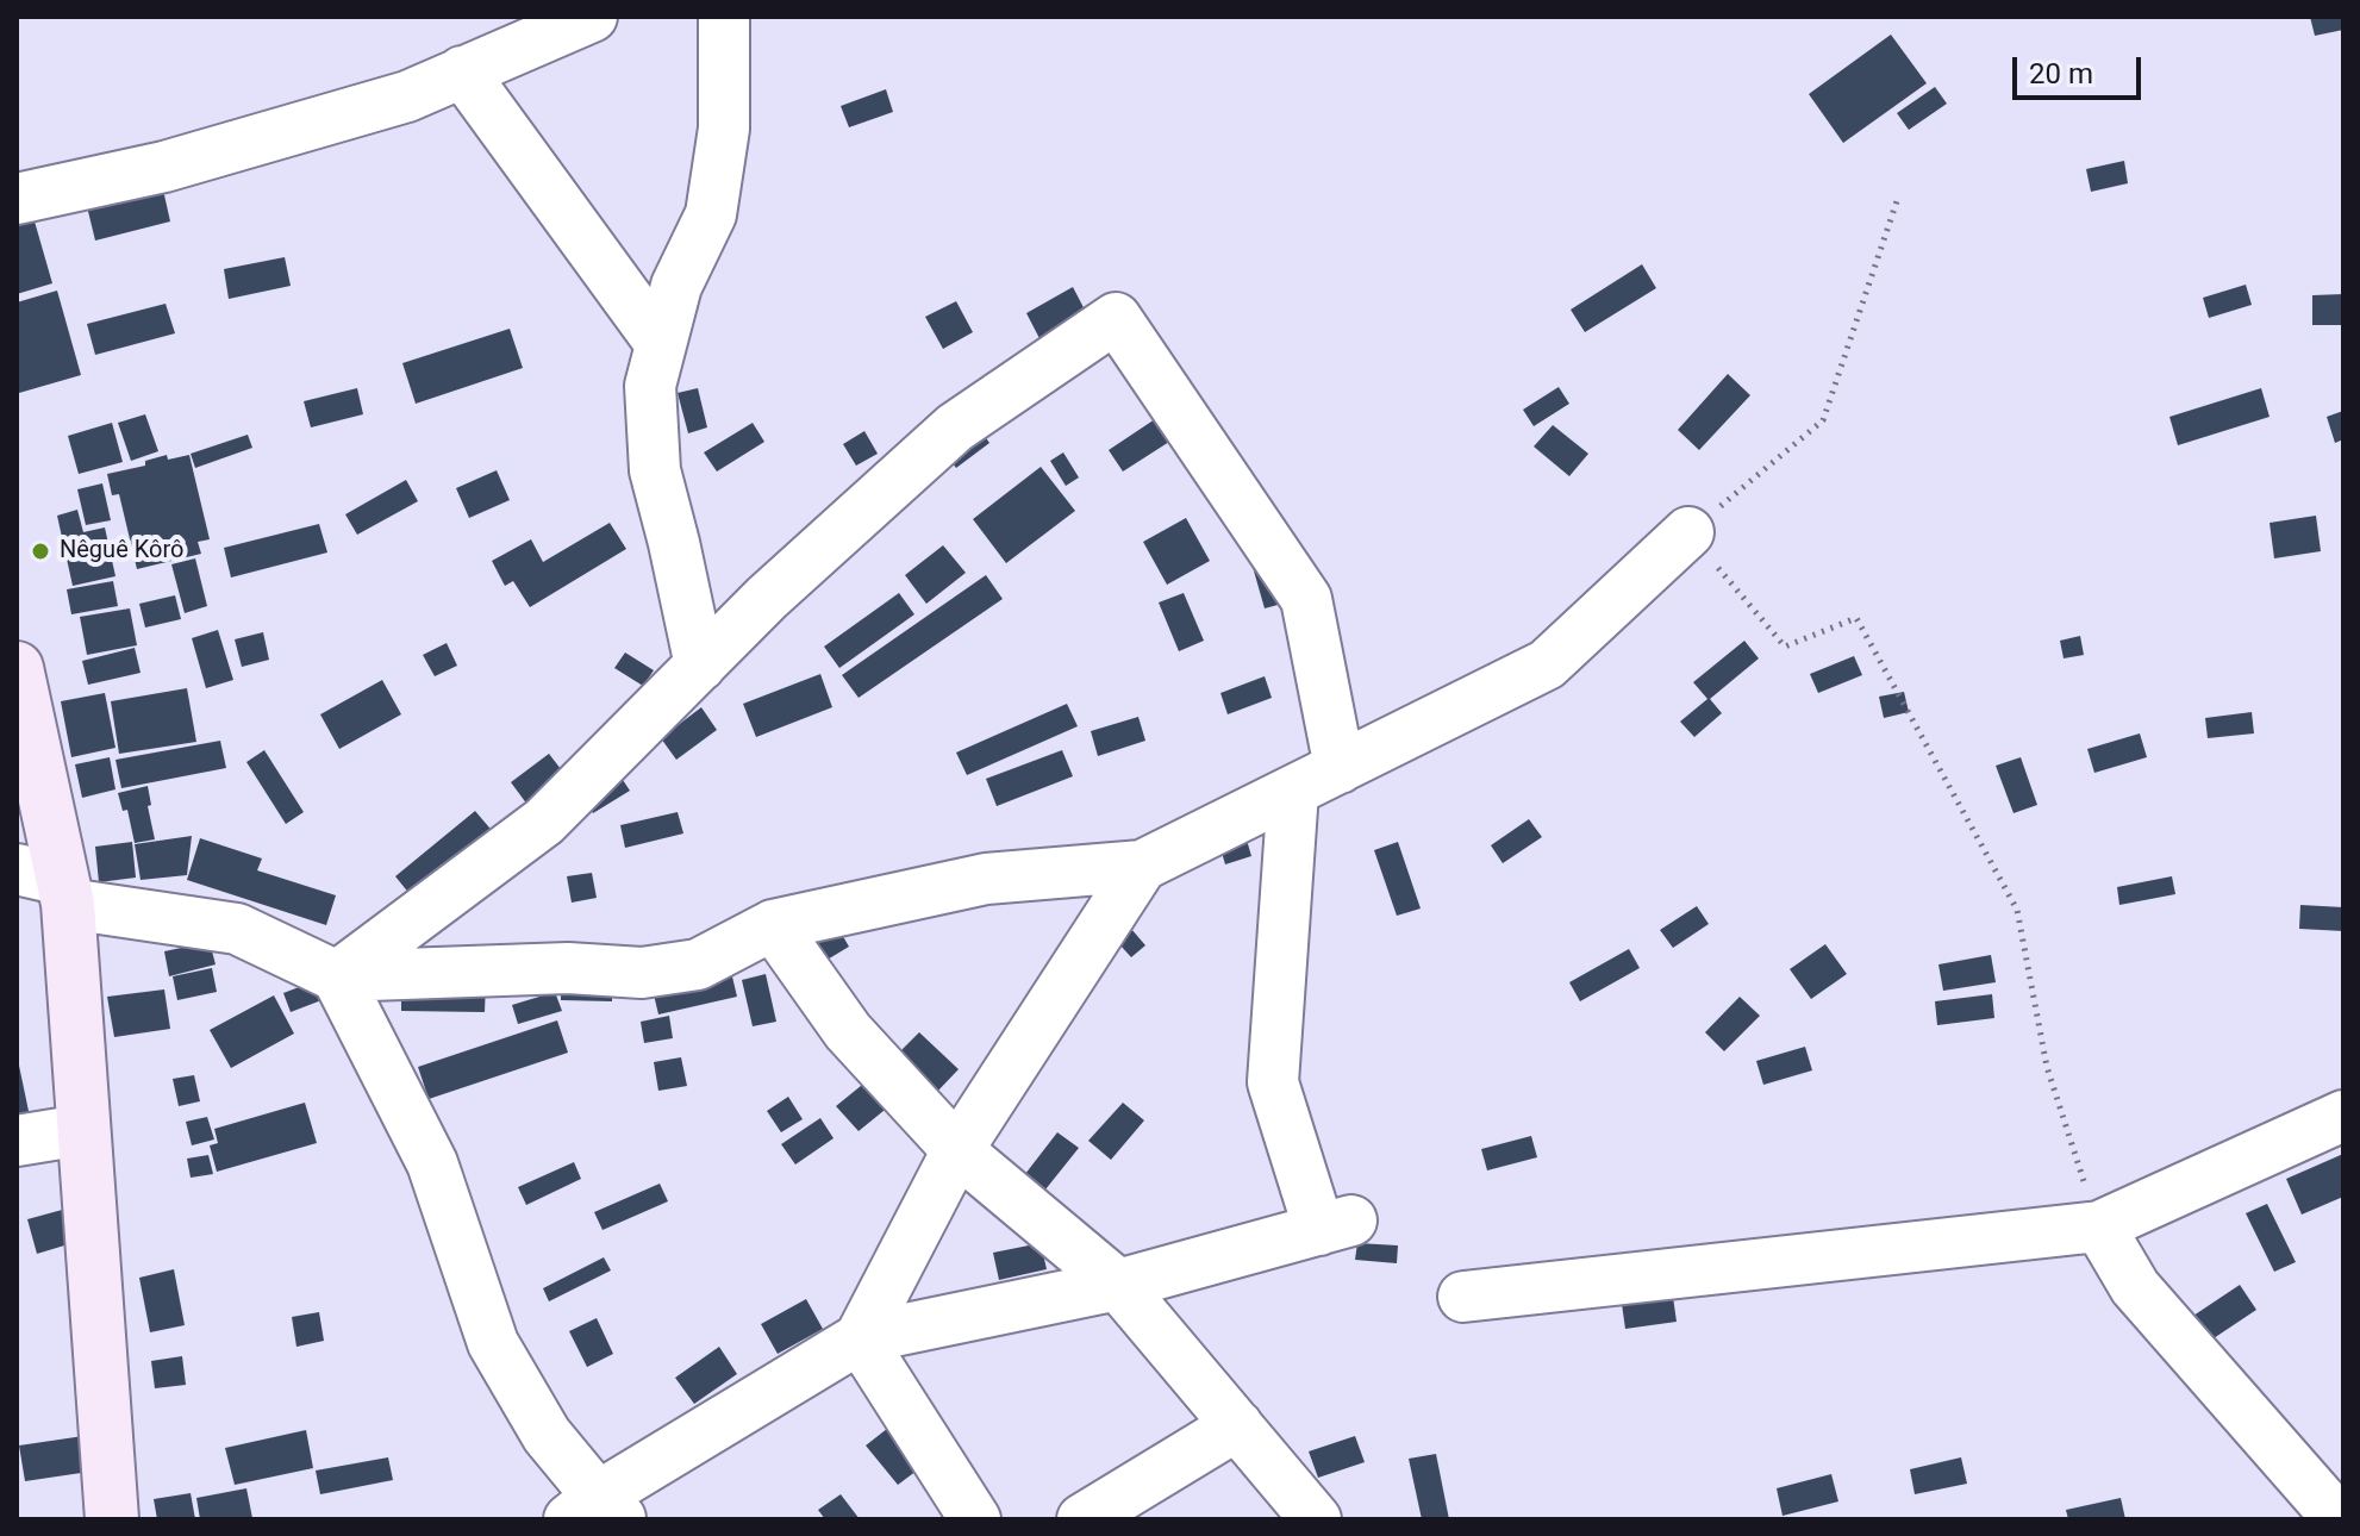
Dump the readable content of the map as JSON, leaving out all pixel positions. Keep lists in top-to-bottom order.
{
  "places": ["Nêguê Kôrô"],
  "scale_bar": "20 m"
}
